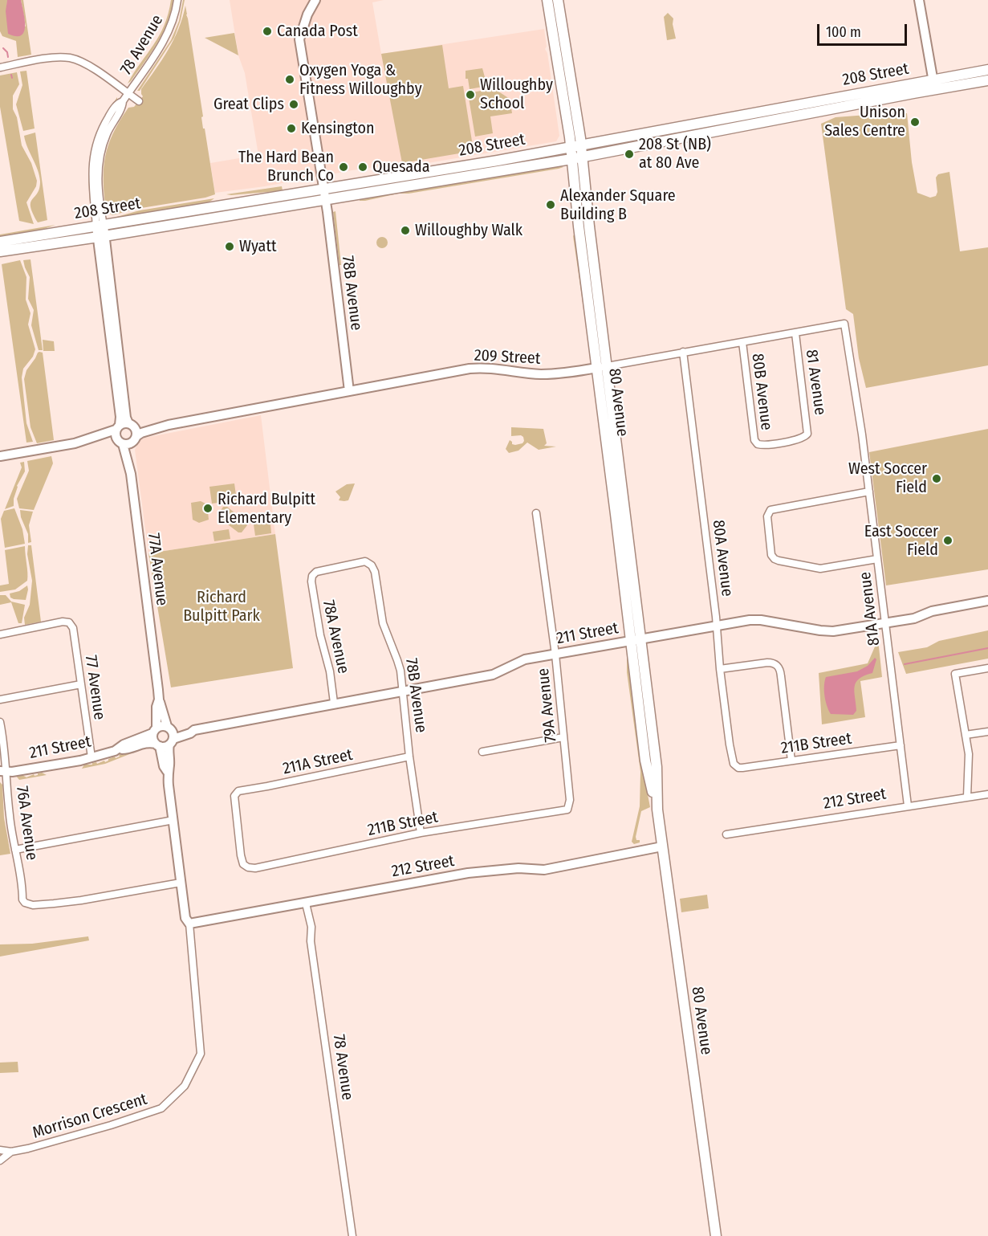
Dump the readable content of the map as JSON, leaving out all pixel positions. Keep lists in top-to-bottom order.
{
  "streets": {
    "main road": ["208 Street", "80 Avenue"],
    "street": [
      "78 Avenue",
      "78B Avenue",
      "209 Street",
      "81 Avenue",
      "80B Avenue",
      "80A Avenue",
      "77A Avenue",
      "81A Avenue",
      "211 Street",
      "78A Avenue",
      "77 Avenue",
      "79A Avenue",
      "211B Street",
      "211A Street",
      "212 Street",
      "76A Avenue",
      "Morrison Crescent"
    ]
  },
  "crossings": [
    ["78 Avenue", "208 Street"],
    ["78 Avenue", "212 Street"],
    ["208 Street", "78B Avenue"],
    ["208 Street", "80 Avenue"],
    ["78B Avenue", "209 Street"],
    ["78B Avenue", "211 Street"],
    ["78B Avenue", "78A Avenue"],
    ["78B Avenue", "211B Street"],
    ["78B Avenue", "211A Street"],
    ["209 Street", "81 Avenue"],
    ["209 Street", "80B Avenue"],
    ["209 Street", "80 Avenue"],
    ["209 Street", "80A Avenue"],
    ["209 Street", "77A Avenue"],
    ["209 Street", "81A Avenue"],
    ["81 Avenue", "80B Avenue"],
    ["80 Avenue", "211 Street"],
    ["80 Avenue", "212 Street"],
    ["80A Avenue", "211 Street"],
    ["80A Avenue", "211B Street"],
    ["77A Avenue", "211 Street"],
    ["77A Avenue", "212 Street"],
    ["77A Avenue", "76A Avenue"],
    ["77A Avenue", "Morrison Crescent"],
    ["81A Avenue", "211 Street"],
    ["81A Avenue", "211B Street"],
    ["81A Avenue", "212 Street"],
    ["211 Street", "78A Avenue"],
    ["211 Street", "77 Avenue"],
    ["211 Street", "79A Avenue"],
    ["211 Street", "76A Avenue"],
    ["79A Avenue", "211B Street"],
    ["211B Street", "211A Street"],
    ["212 Street", "Morrison Crescent"]
  ],
  "parks": ["Richard Bulpitt Park"],
  "places": [
    "Canada Post",
    "Oxygen Yoga & Fitness Willoughby",
    "Willoughby School",
    "Great Clips",
    "Unison Sales Centre",
    "Kensington",
    "208 St (NB) at 80 Ave",
    "The Hard Bean Brunch Co",
    "Quesada",
    "Alexander Square Building B",
    "Willoughby Walk",
    "Wyatt",
    "West Soccer Field",
    "Richard Bulpitt Elementary",
    "East Soccer Field"
  ],
  "scale_bar": "100 m"
}
